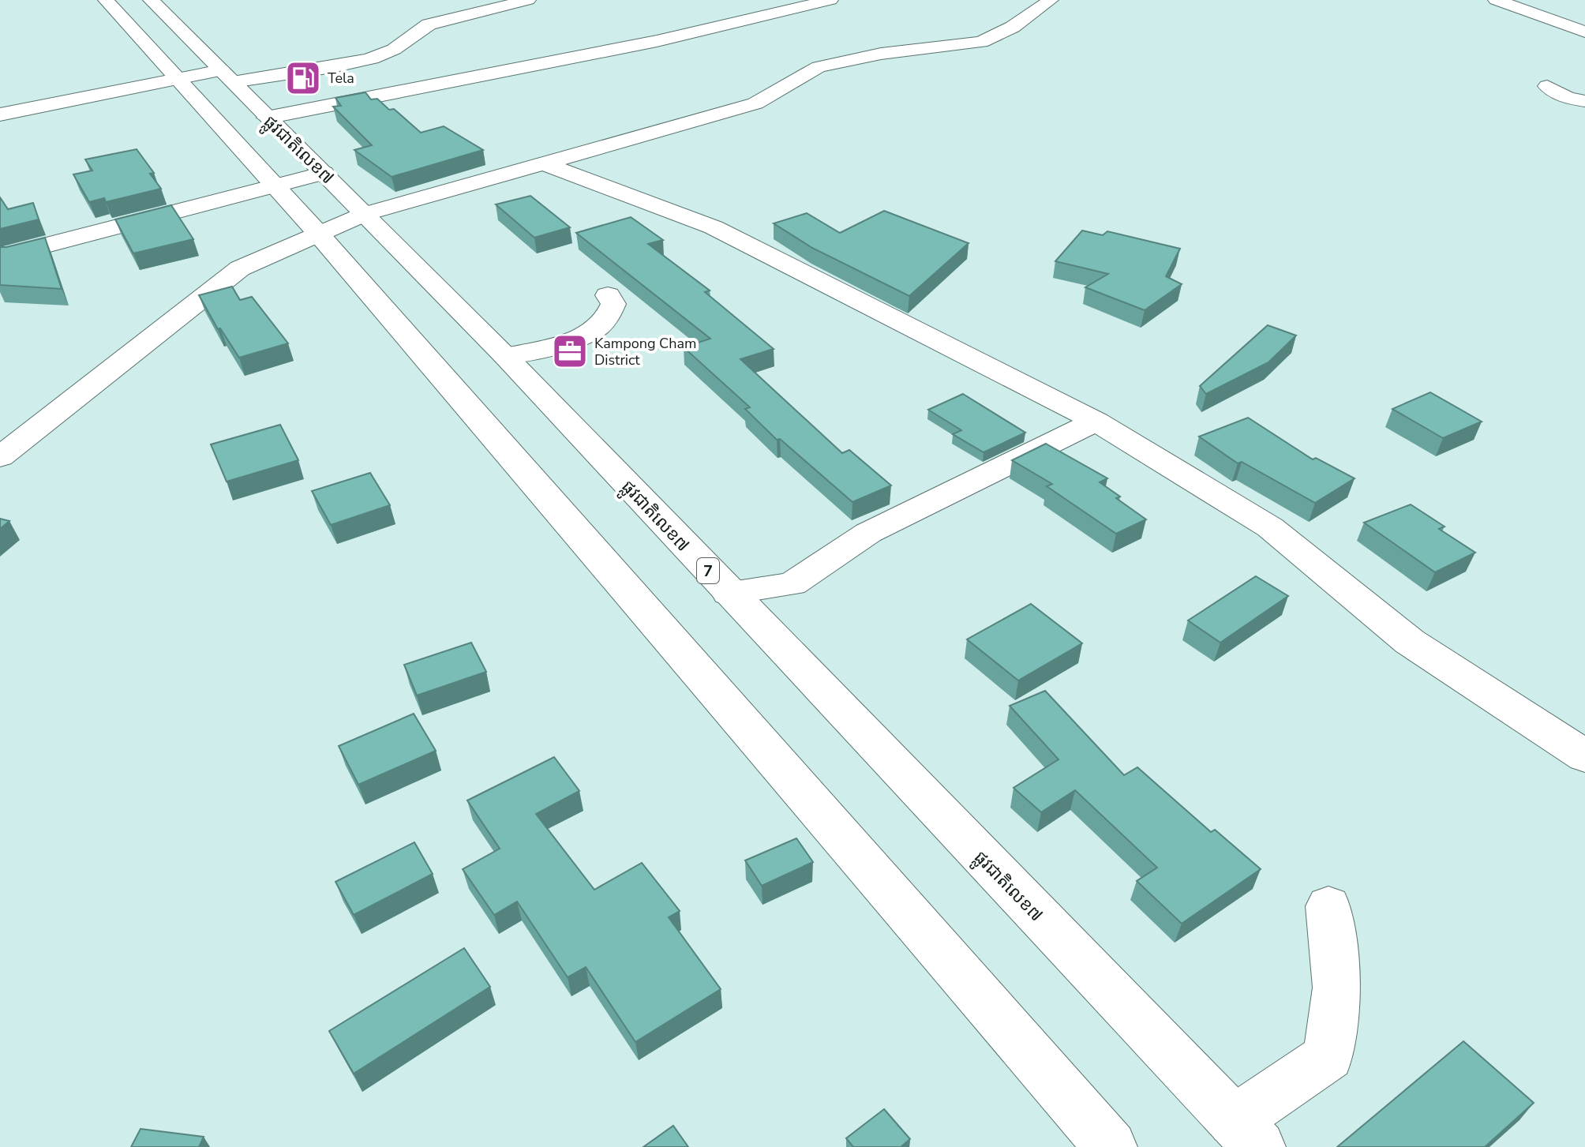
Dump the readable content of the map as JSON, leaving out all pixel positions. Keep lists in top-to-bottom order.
{
  "streets": {
    "main road": ["ផ្លូវជាតិលេខ៧", "7"]
  },
  "places": {
    "fuel station": ["Tela"],
    "office": ["Kampong Cham District"]
  }
}
